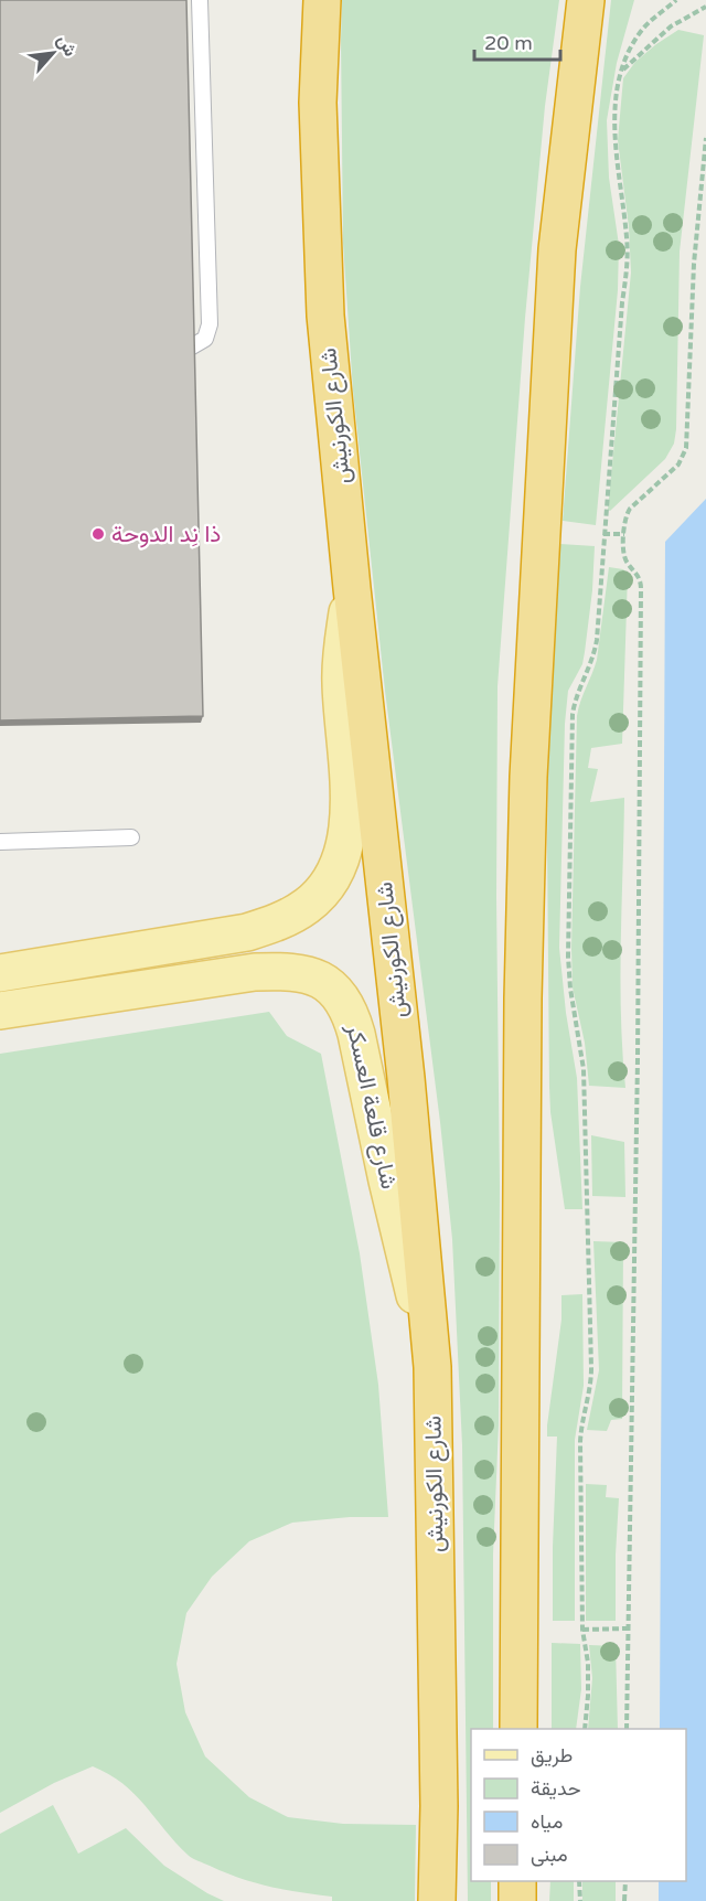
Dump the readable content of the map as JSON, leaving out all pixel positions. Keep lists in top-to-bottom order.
{
  "streets": {
    "highway": ["شارع الكورنيش"],
    "main road": ["شارع قلعة العسكر"]
  },
  "crossings": [
    ["شارع الكورنيش", "شارع قلعة العسكر"]
  ],
  "places": ["ذا نِد الدوحة"],
  "legend": [
    "طريق",
    "حديقة",
    "مياه",
    "مبنى"
  ],
  "scale_bar": "20 m",
  "north": "top right"
}
